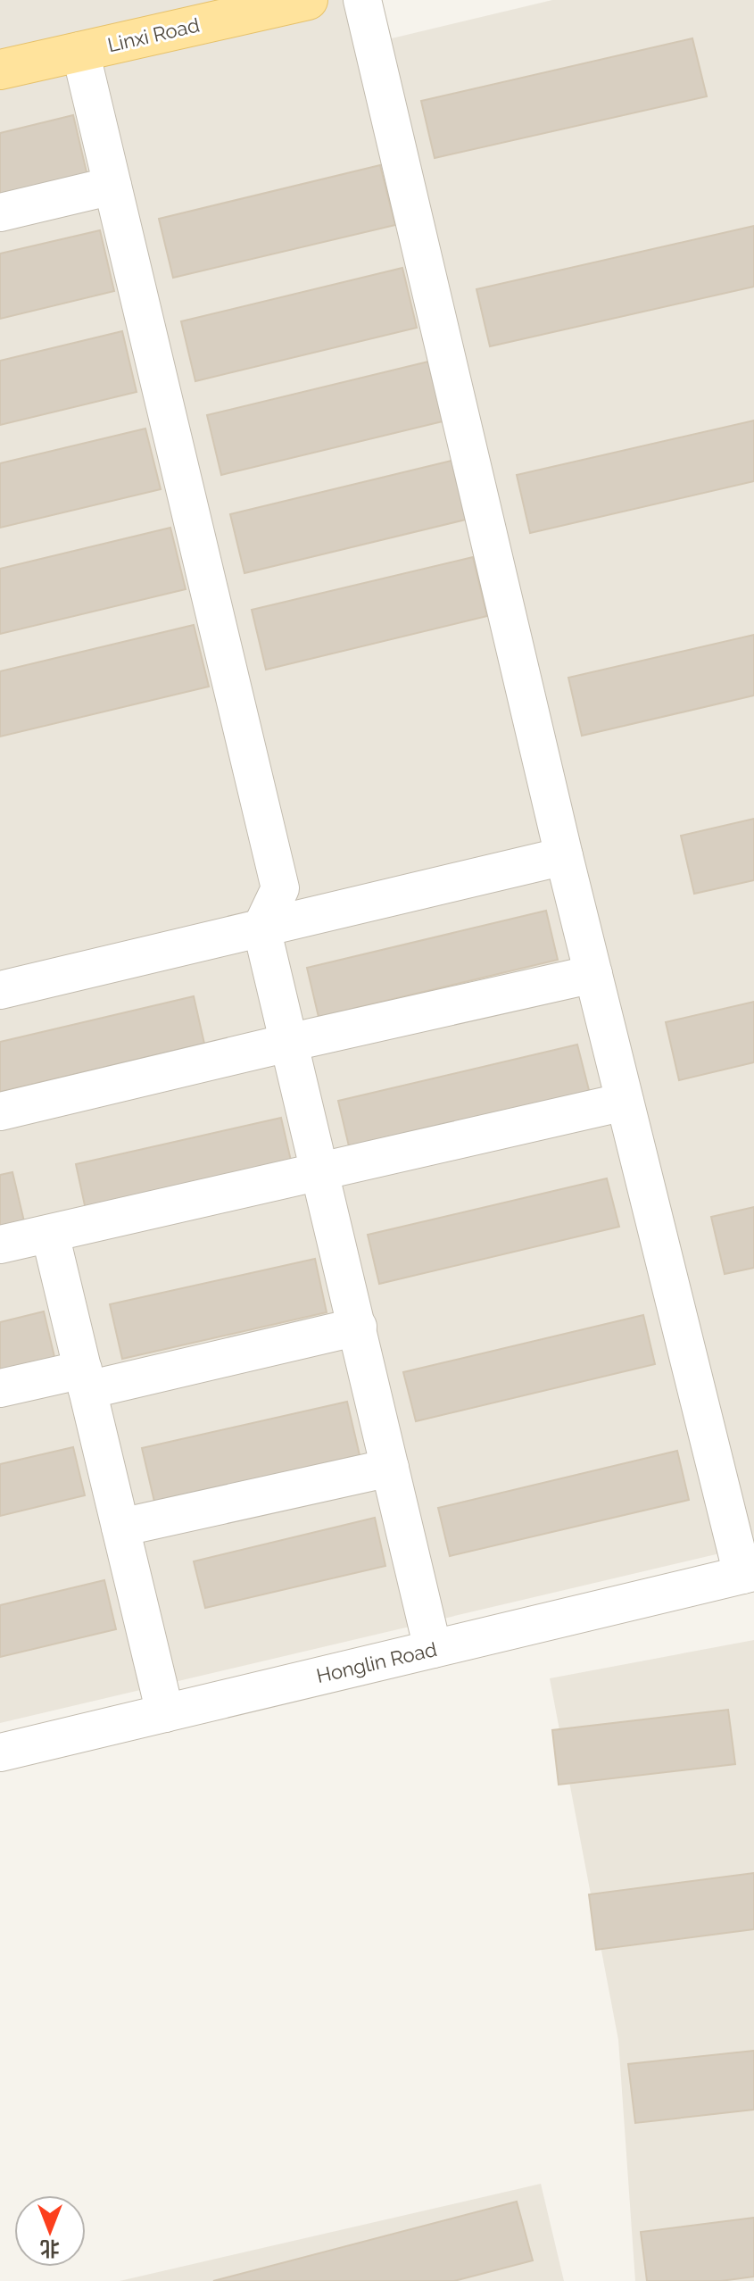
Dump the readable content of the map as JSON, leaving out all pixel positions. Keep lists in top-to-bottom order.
{
  "streets": {
    "main road": ["Linxi Road"],
    "street": ["Honglin Road"]
  },
  "north": "bottom"
}
